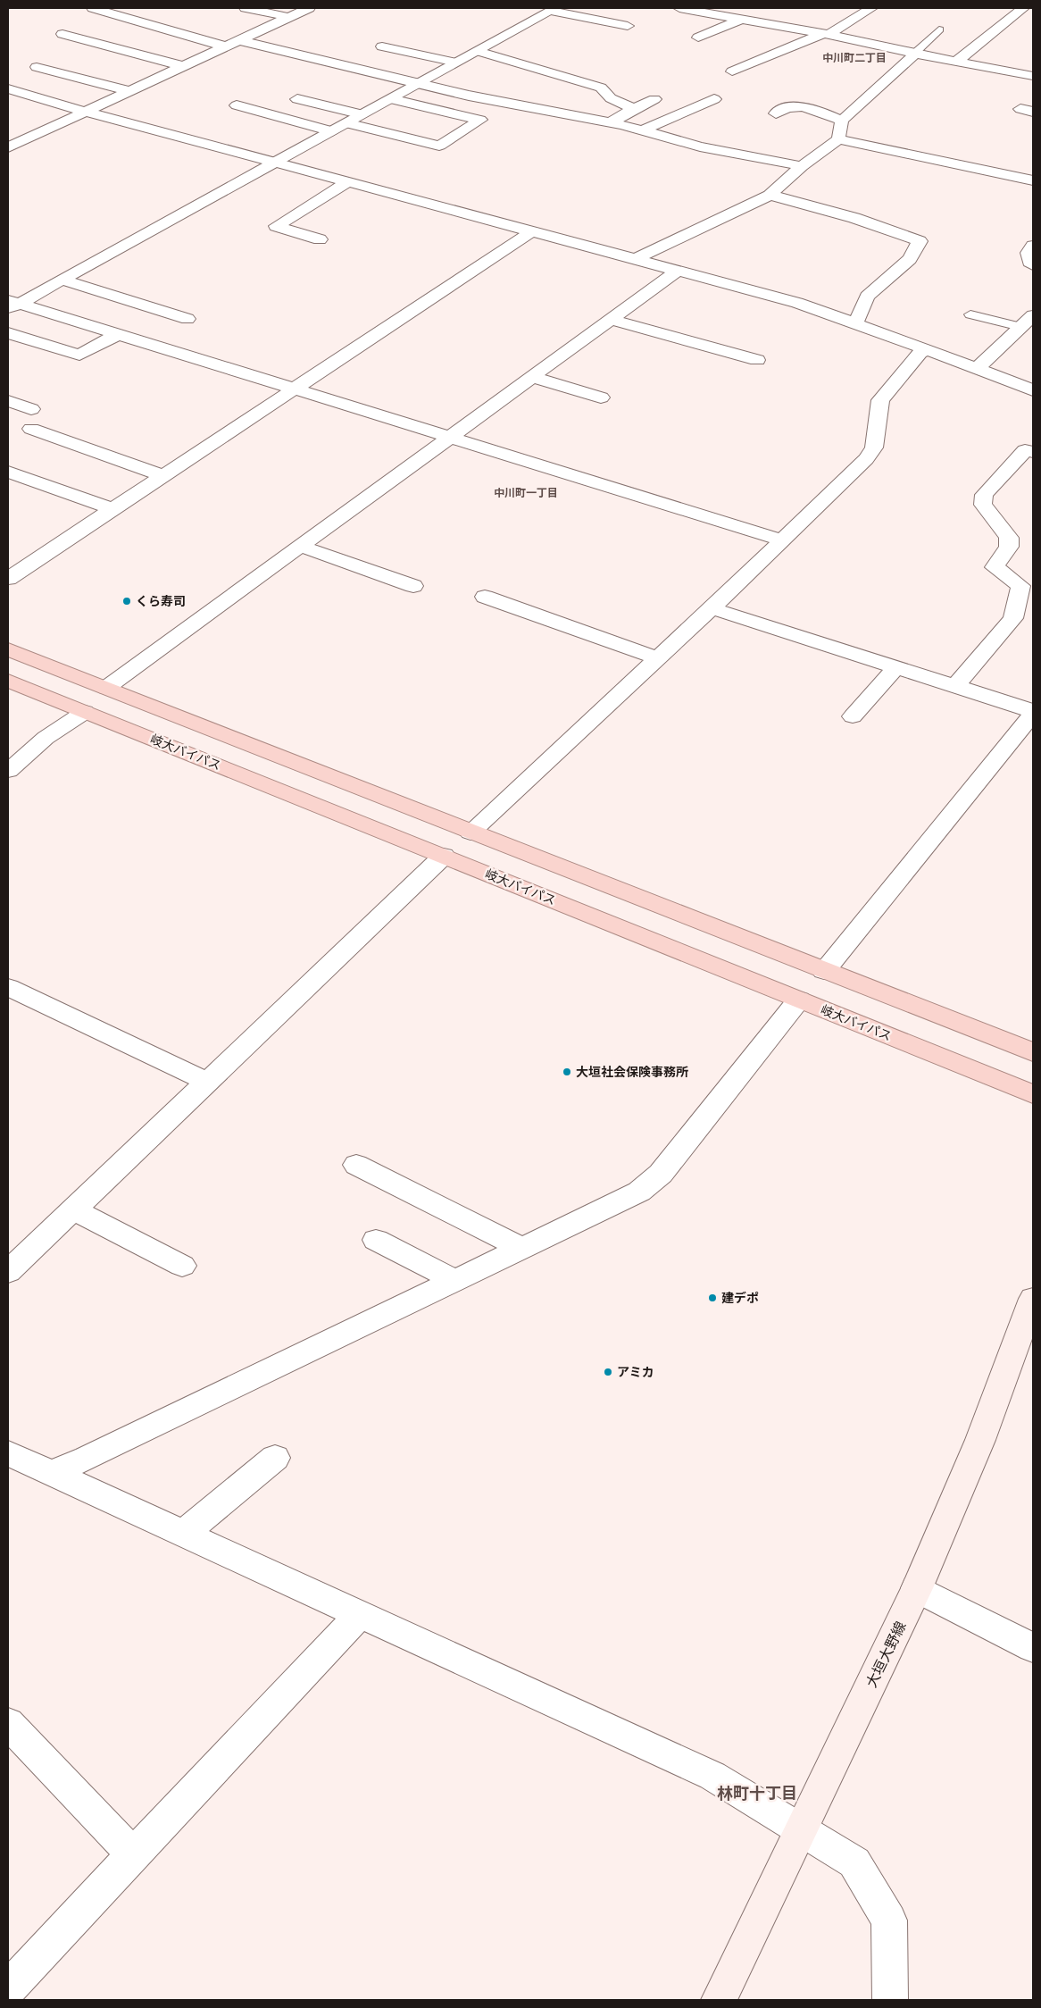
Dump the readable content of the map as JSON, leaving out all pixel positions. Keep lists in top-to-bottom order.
{
  "streets": {
    "highway": ["岐大バイパス"],
    "main road": ["大垣大野線"]
  },
  "districts": ["中川町二丁目", "中川町一丁目", "林町十丁目"],
  "places": [
    "くら寿司",
    "大垣社会保険事務所",
    "建デポ",
    "アミカ"
  ]
}
